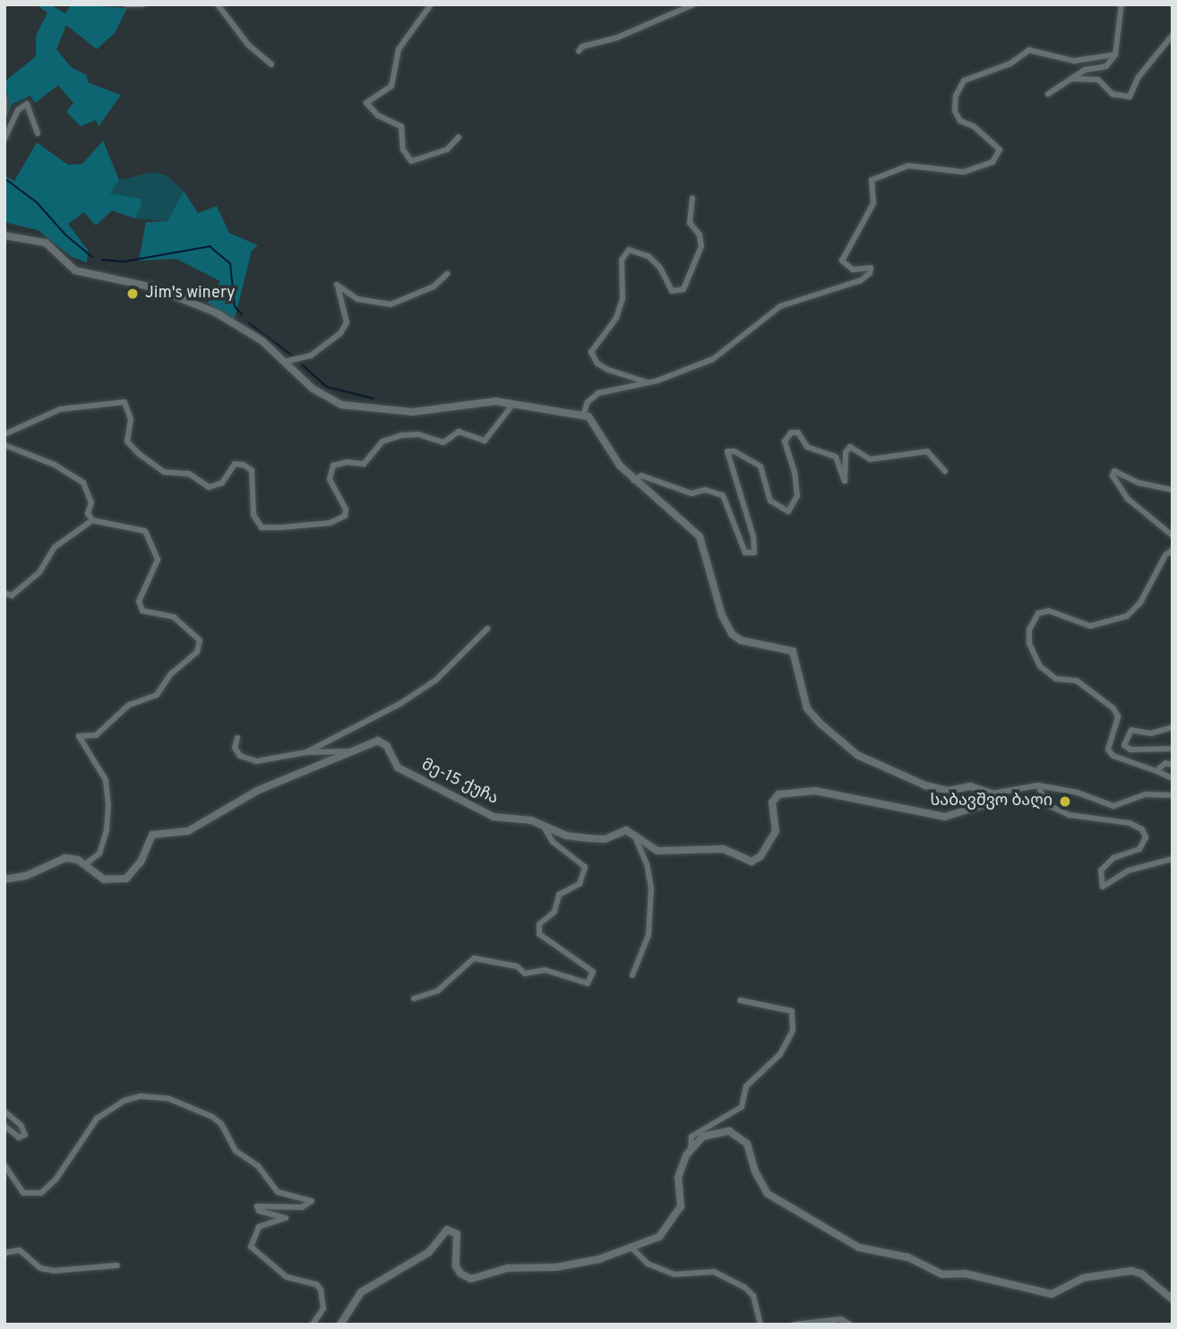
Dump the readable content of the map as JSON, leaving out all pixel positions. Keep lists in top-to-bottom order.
{
  "streets": {
    "street": ["მე-15 ქუჩა"]
  },
  "places": ["Jim's winery", "საბავშვო ბაღი"]
}
